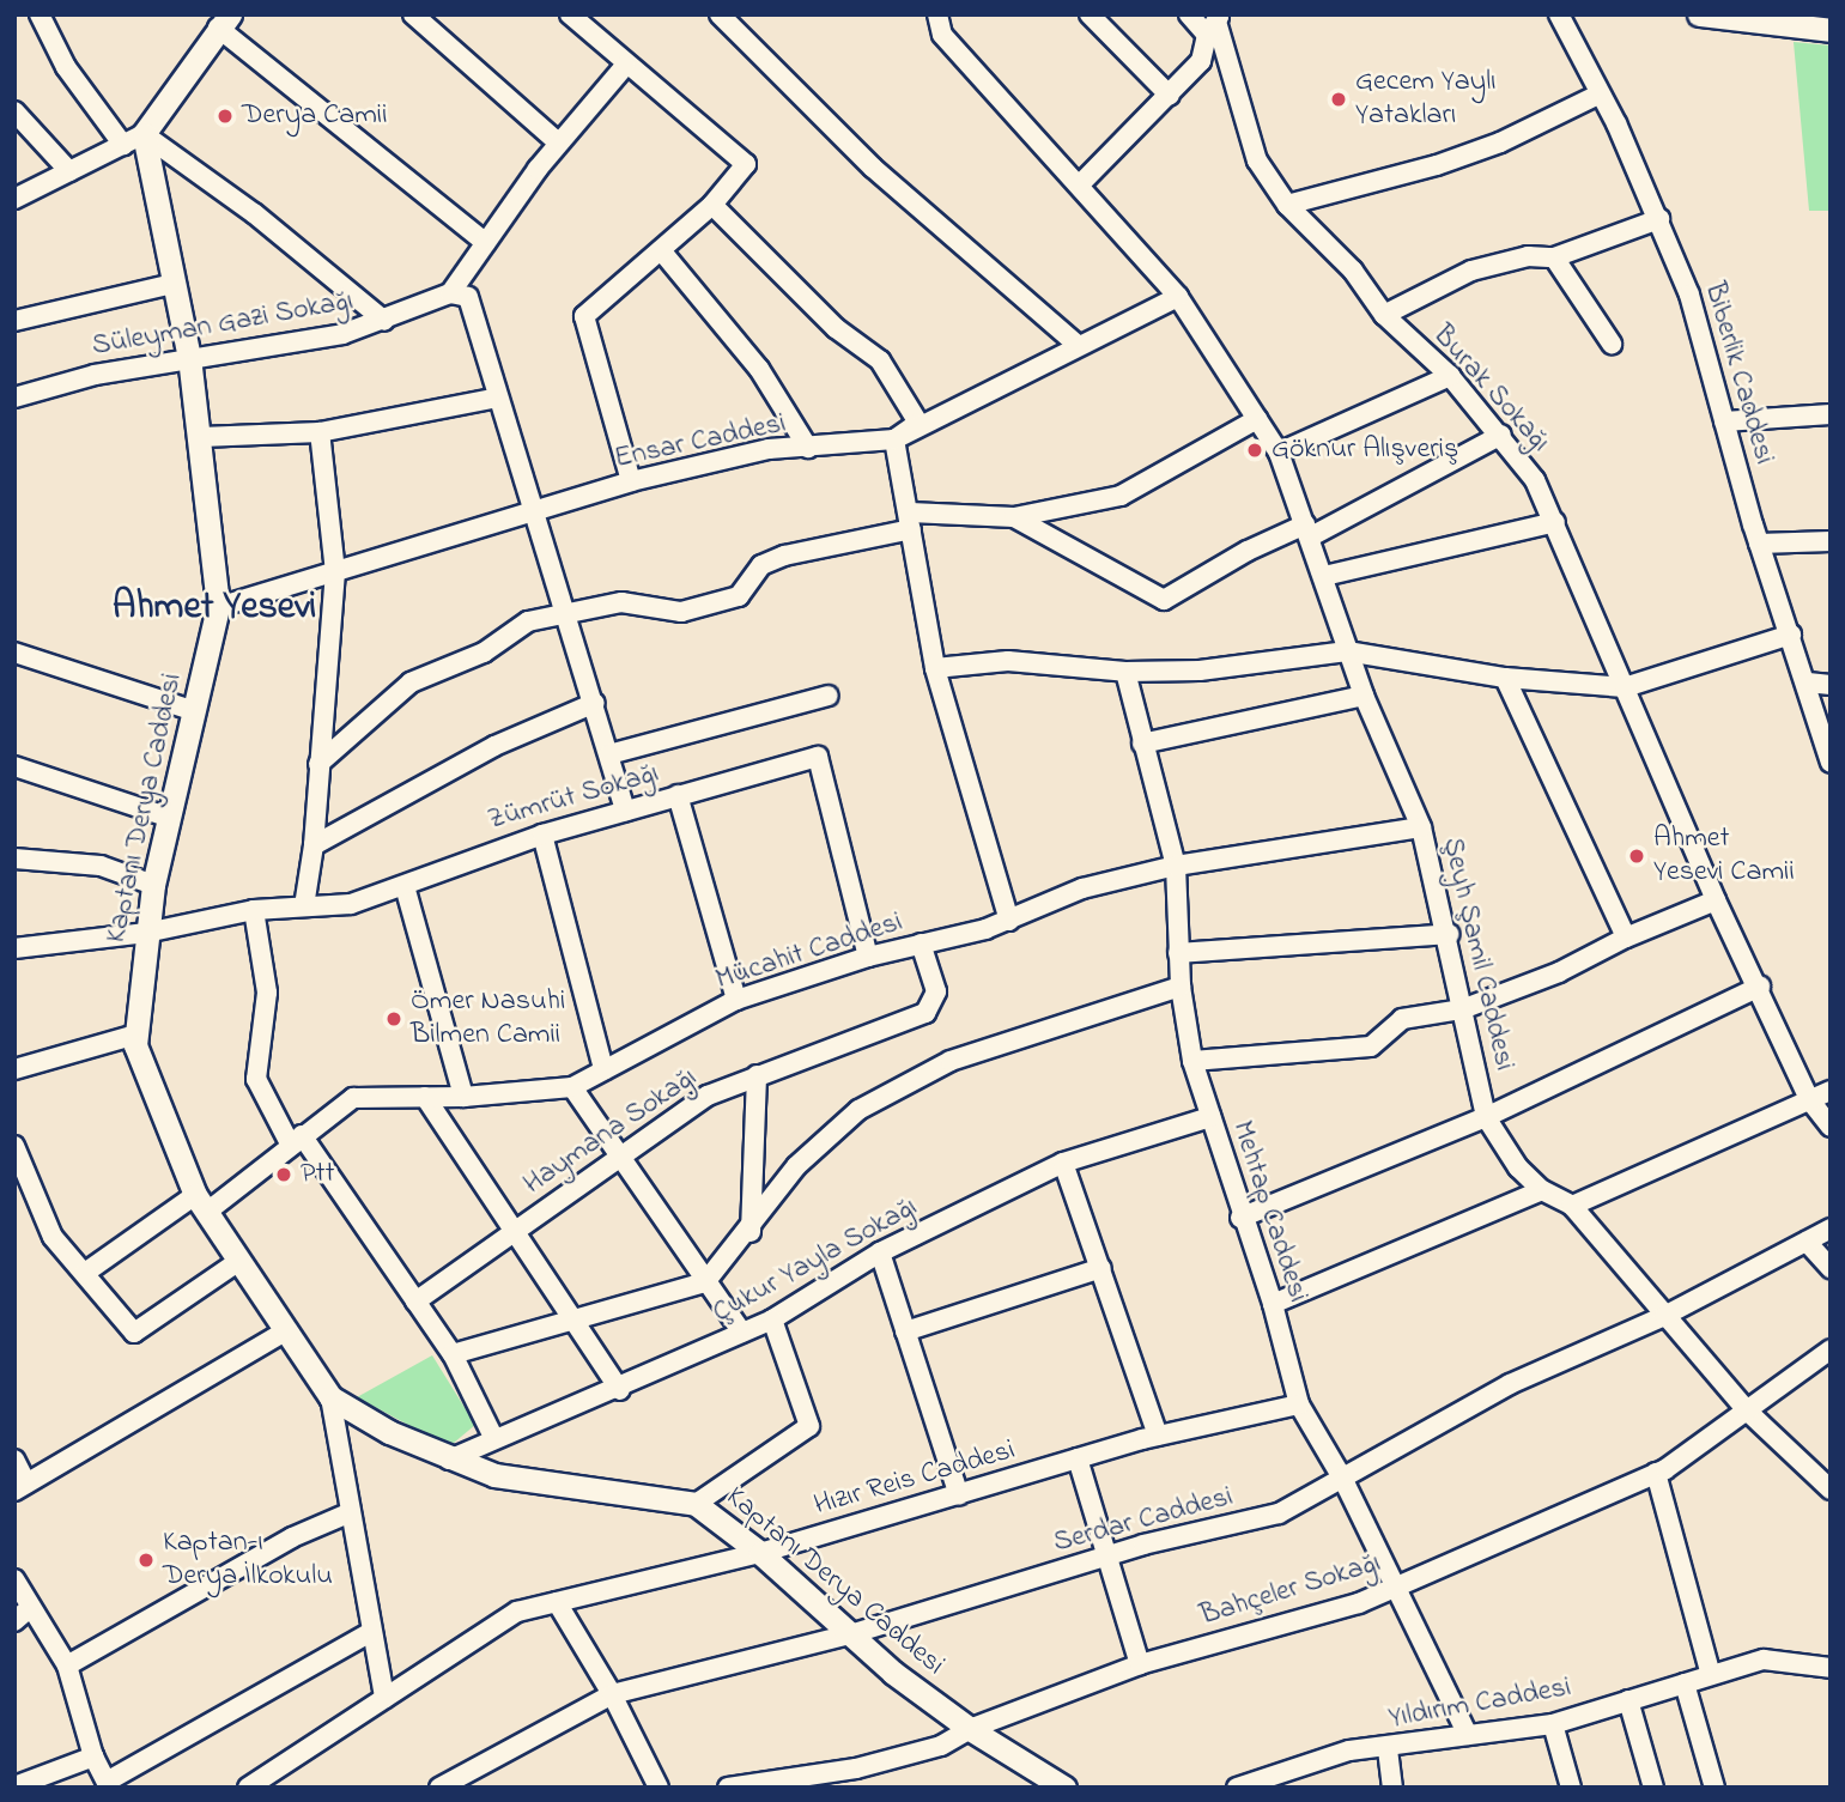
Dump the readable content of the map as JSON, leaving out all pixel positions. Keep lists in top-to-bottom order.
{
  "streets": {
    "street": [
      "Süleyman Gazi Sokağı",
      "Biberlik Caddesi",
      "Burak Sokağı",
      "Ensar Caddesi",
      "Zümrüt Sokağı",
      "Kaptanı Derya Caddesi",
      "Mücahit Caddesi",
      "Şeyh Şamil Caddesi",
      "Haymana Sokağı",
      "Mehtap Caddesi",
      "Çukur Yayla Sokağı",
      "Hızır Reis Caddesi",
      "Serdar Caddesi",
      "Bahçeler Sokağı",
      "Yıldırım Caddesi"
    ]
  },
  "crossings": [
    ["Süleyman Gazi Sokağı", "Kaptanı Derya Caddesi"],
    ["Ensar Caddesi", "Kaptanı Derya Caddesi"],
    ["Ensar Caddesi", "Şeyh Şamil Caddesi"],
    ["Zümrüt Sokağı", "Kaptanı Derya Caddesi"],
    ["Zümrüt Sokağı", "Mücahit Caddesi"],
    ["Kaptanı Derya Caddesi", "Mücahit Caddesi"],
    ["Kaptanı Derya Caddesi", "Çukur Yayla Sokağı"],
    ["Kaptanı Derya Caddesi", "Hızır Reis Caddesi"],
    ["Kaptanı Derya Caddesi", "Serdar Caddesi"],
    ["Kaptanı Derya Caddesi", "Bahçeler Sokağı"],
    ["Mücahit Caddesi", "Şeyh Şamil Caddesi"],
    ["Mücahit Caddesi", "Haymana Sokağı"],
    ["Mücahit Caddesi", "Mehtap Caddesi"],
    ["Şeyh Şamil Caddesi", "Serdar Caddesi"],
    ["Şeyh Şamil Caddesi", "Bahçeler Sokağı"],
    ["Mehtap Caddesi", "Çukur Yayla Sokağı"],
    ["Mehtap Caddesi", "Hızır Reis Caddesi"],
    ["Mehtap Caddesi", "Serdar Caddesi"],
    ["Mehtap Caddesi", "Bahçeler Sokağı"],
    ["Mehtap Caddesi", "Yıldırım Caddesi"]
  ],
  "districts": ["Ahmet Yesevi"],
  "places": [
    "Gecem Yaylı Yatakları",
    "Derya Camii",
    "Göknur Alışveriş",
    "Ahmet Yesevi Camii",
    "Ömer Nasuhi Bilmen Camii",
    "Ptt",
    "Kaptan-ı Derya İlkokulu"
  ]
}
